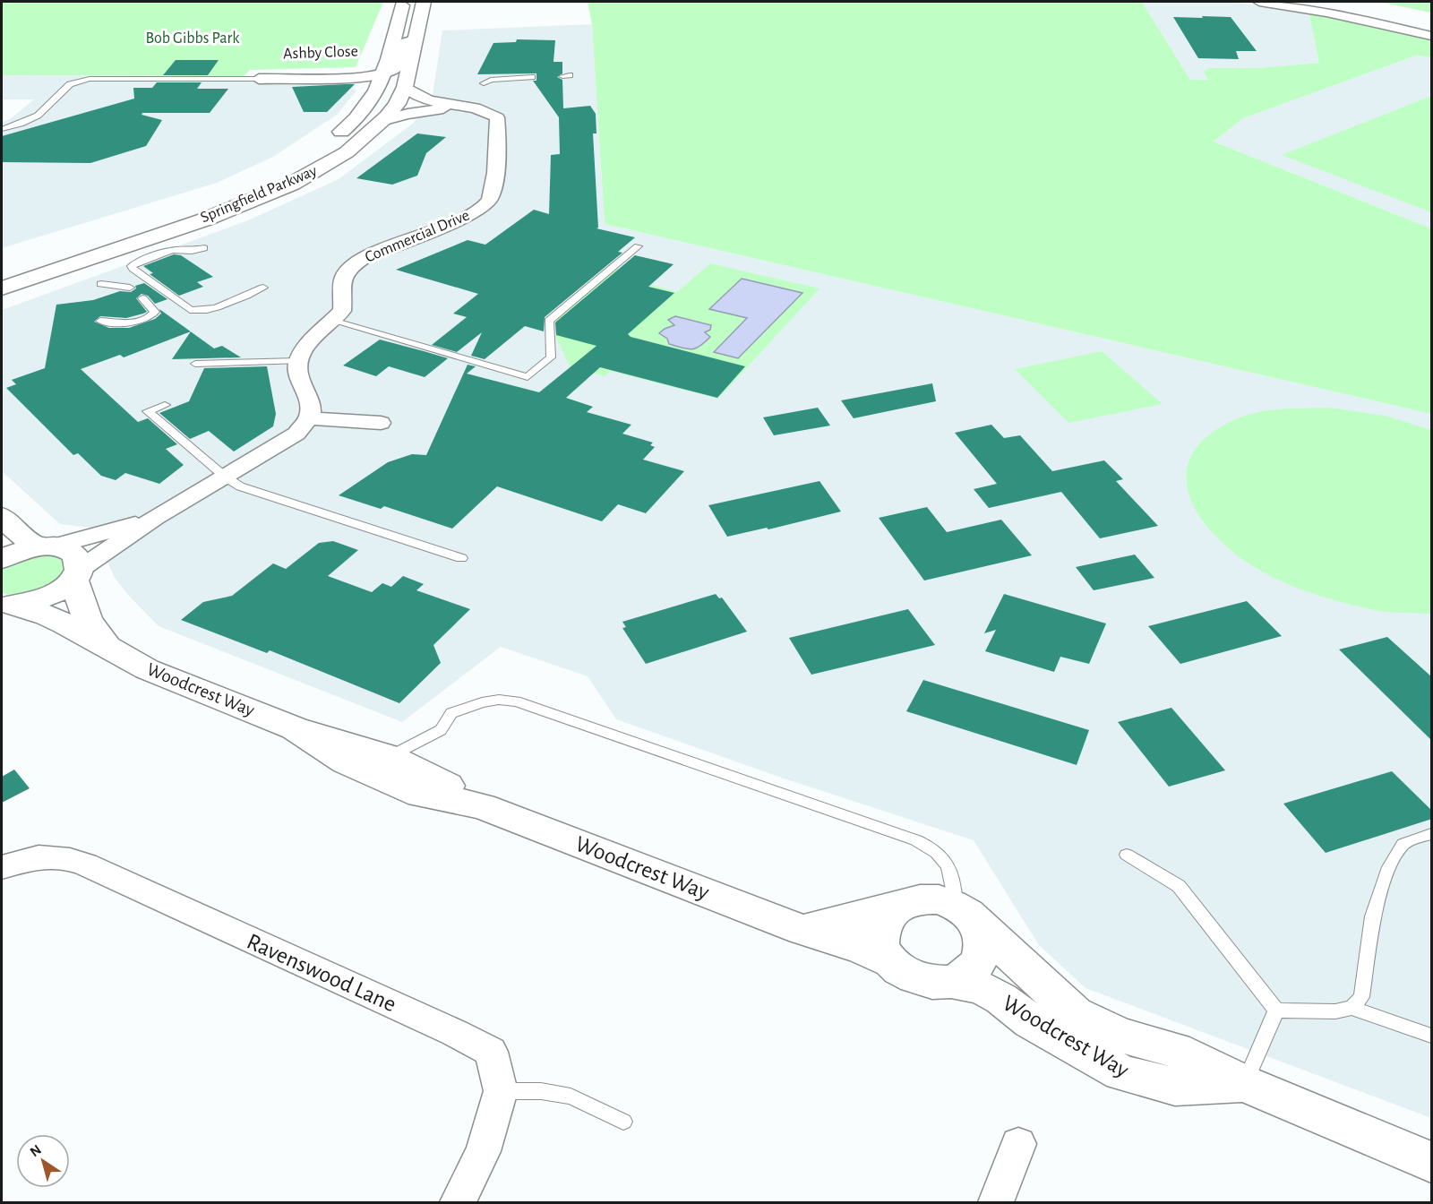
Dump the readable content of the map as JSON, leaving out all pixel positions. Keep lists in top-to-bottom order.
{
  "streets": {
    "main road": ["Springfield Parkway", "Woodcrest Way"],
    "street": ["Ashby Close", "Commercial Drive", "Ravenswood Lane"]
  },
  "crossings": [
    ["Ashby Close", "Springfield Parkway"],
    ["Springfield Parkway", "Commercial Drive"]
  ],
  "parks": ["Bob Gibbs Park"],
  "north": "top left"
}
